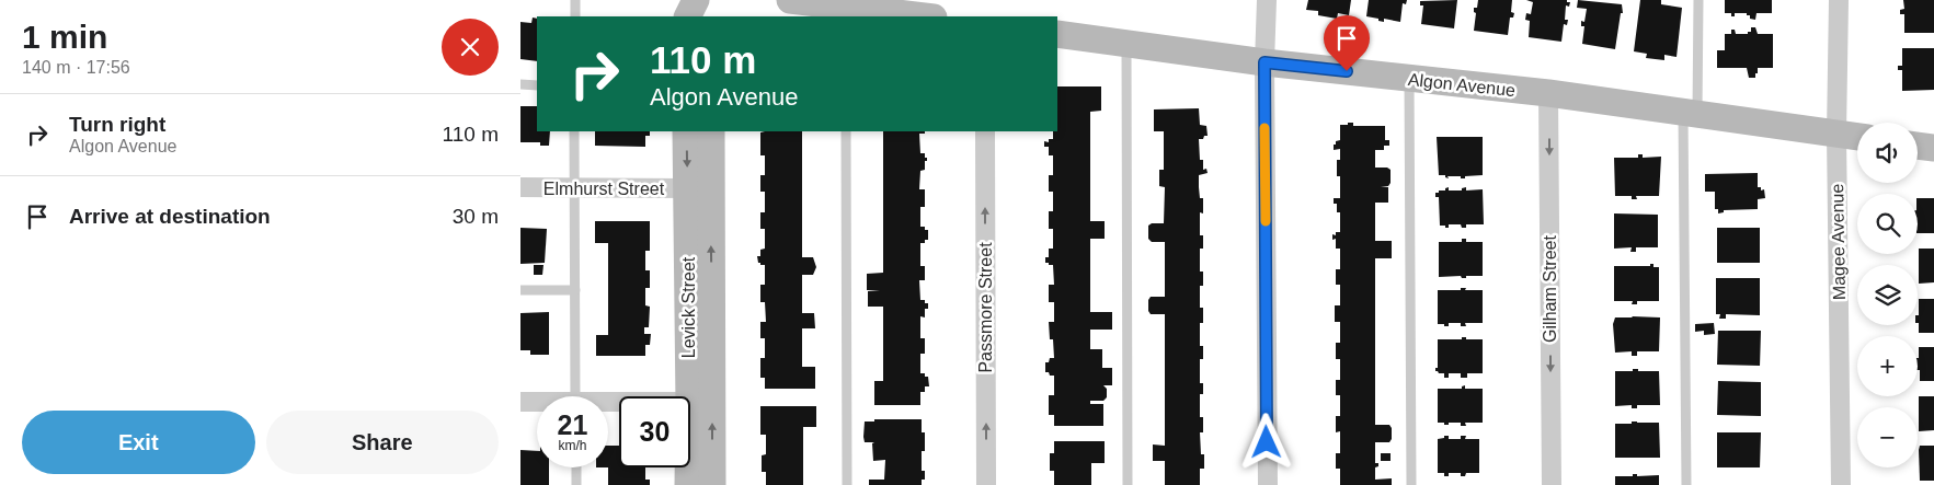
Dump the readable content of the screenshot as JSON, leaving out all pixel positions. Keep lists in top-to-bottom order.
{
  "streets": {
    "street": [
      "Algon Avenue",
      "Elmhurst Street",
      "Magee Avenue",
      "Gilham Street",
      "Levick Street",
      "Passmore Street"
    ]
  },
  "crossings": [
    ["Algon Avenue", "Magee Avenue"],
    ["Algon Avenue", "Gilham Street"],
    ["Elmhurst Street", "Levick Street"]
  ],
  "one_way": ["Gilham Street", "Passmore Street"],
  "page": {
    "heading": ["1 min", "140 m · 17:56"],
    "turn": ["110 m", "Algon Avenue"],
    "list": [
      {
        "name": "Turn right",
        "note": "Algon Avenue",
        "value": "110 m"
      },
      {
        "name": "Arrive at destination",
        "value": "30 m"
      }
    ],
    "map_buttons": ["+", "−"],
    "speed": "21 km/h",
    "limit": "30",
    "buttons": ["Exit", "Share"]
  }
}
